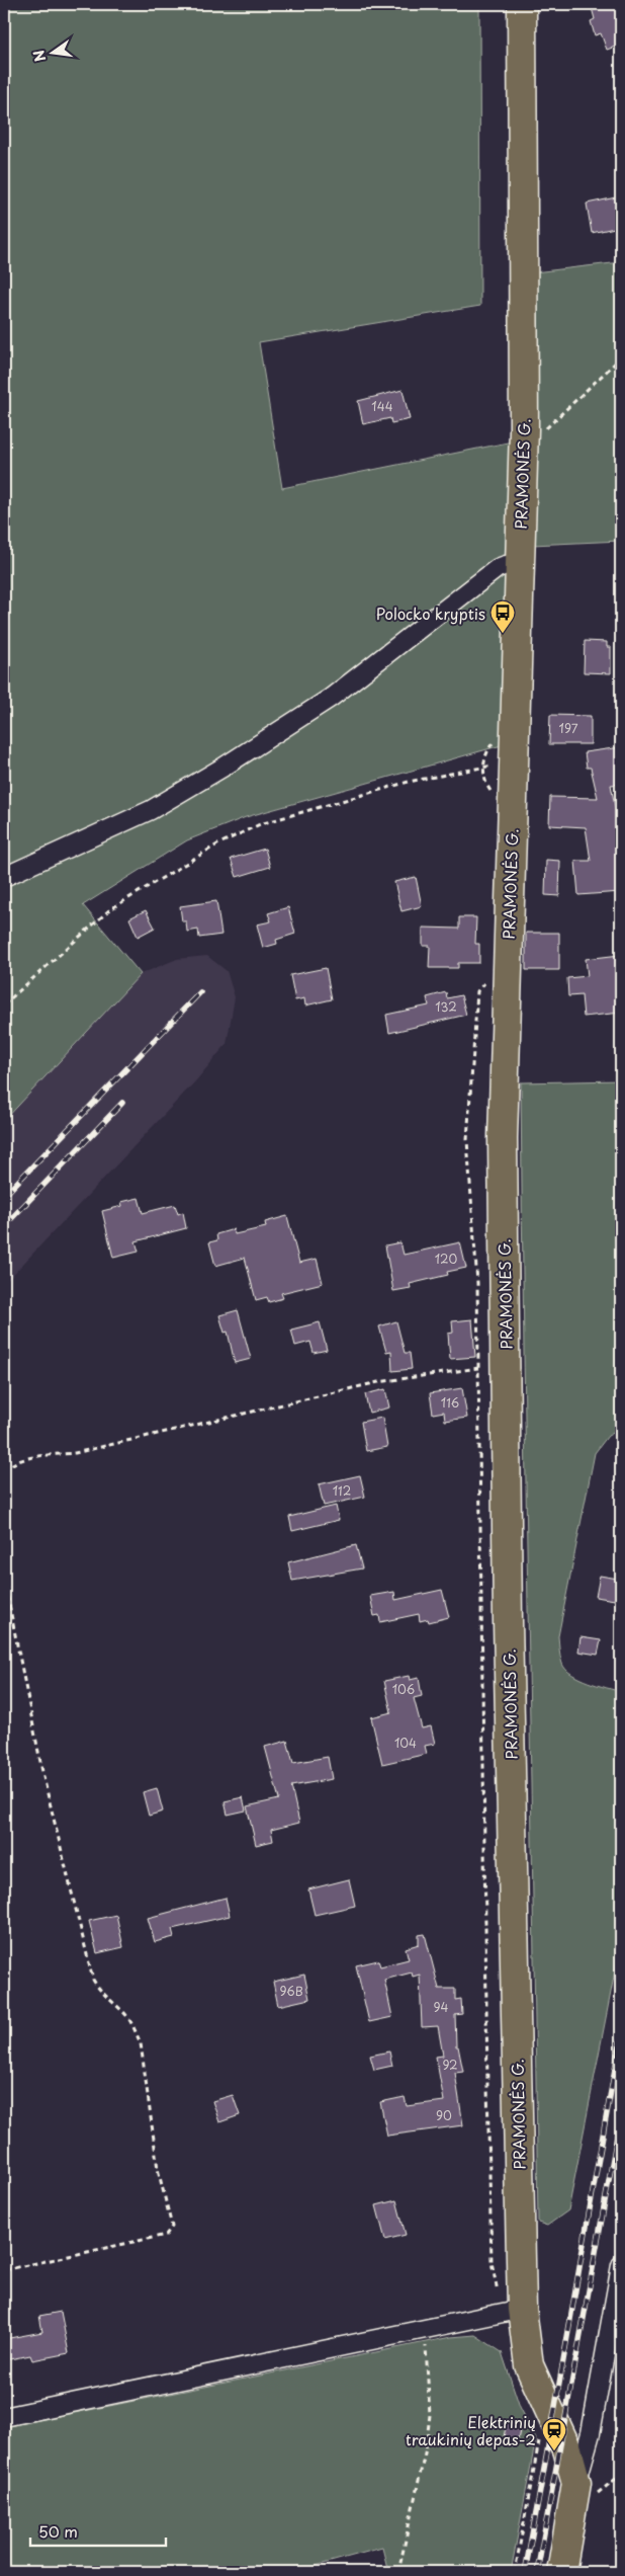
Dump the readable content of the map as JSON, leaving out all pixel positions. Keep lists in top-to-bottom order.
{
  "streets": {
    "main road": ["PRAMONĖS G."]
  },
  "places": {
    "bus stop": ["Polocko kryptis"],
    "station": ["Elektrinių traukinių depas-2"]
  },
  "house_numbers": [
    "144",
    "197",
    "132",
    "120",
    "116",
    "112",
    "106",
    "104",
    "96B",
    "94",
    "92",
    "90"
  ],
  "scale_bar": "50 m",
  "north": "left"
}
